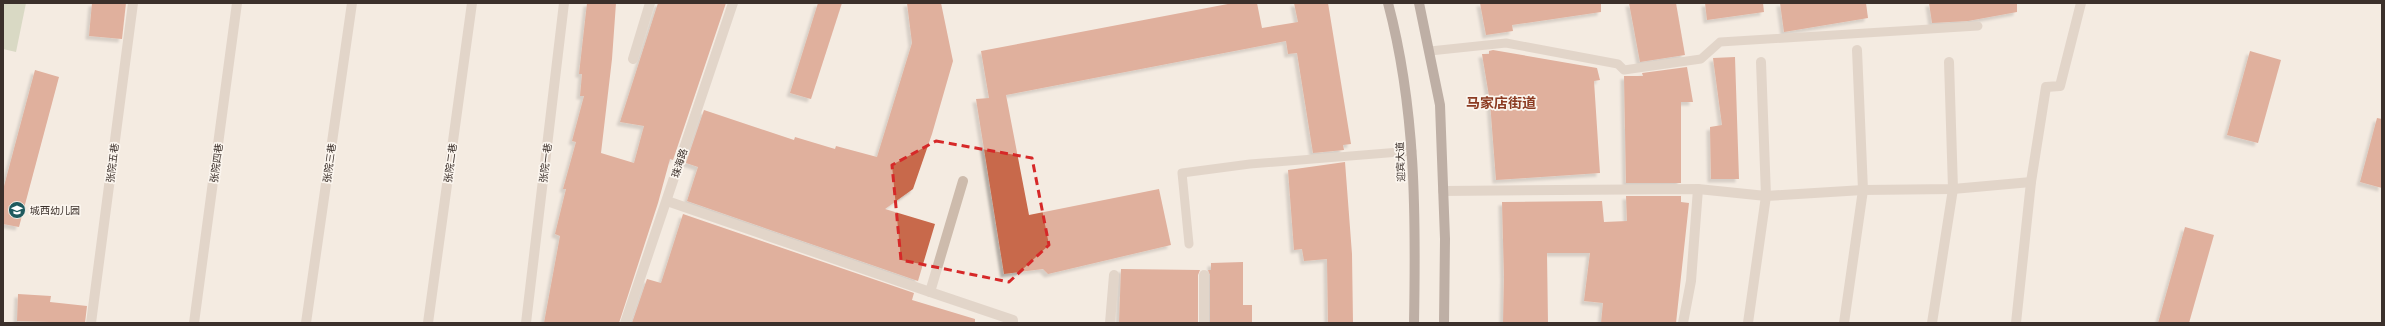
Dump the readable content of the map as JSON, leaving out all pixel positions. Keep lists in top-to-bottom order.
{
  "streets": {
    "main road": ["迎宾大道"],
    "street": [
      "张院五巷",
      "张院四巷",
      "张院三巷",
      "张院二巷",
      "张院一巷",
      "珠海路"
    ]
  },
  "districts": ["马家店街道"],
  "places": {
    "school or university": ["城西幼儿园"]
  }
}
